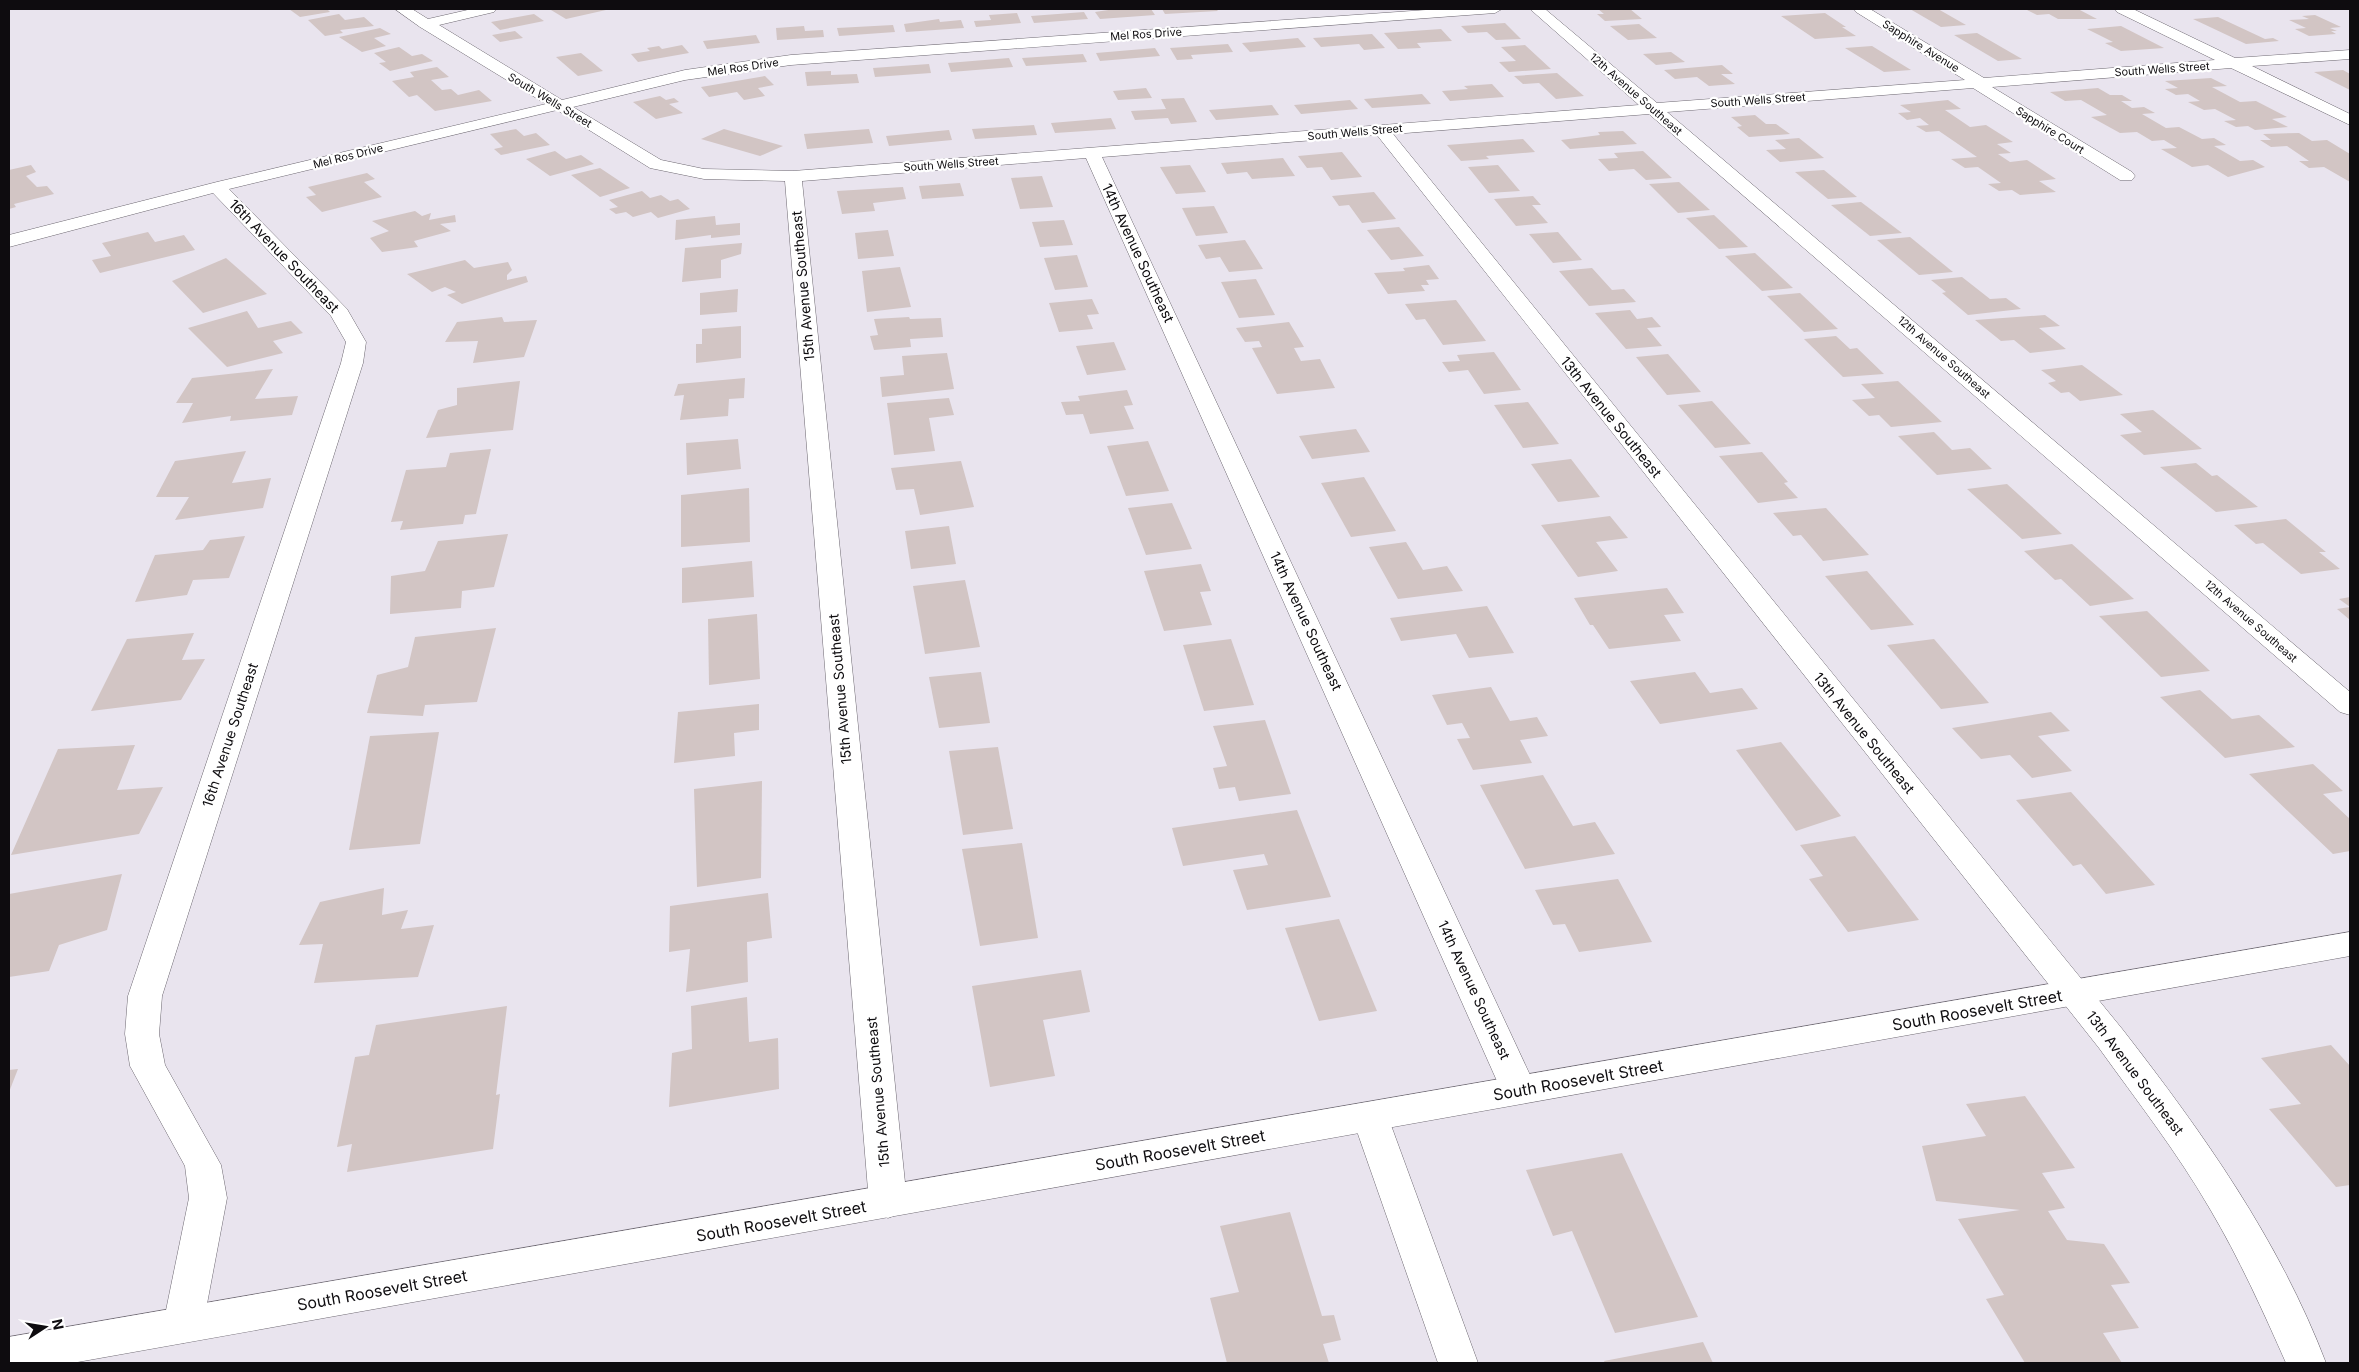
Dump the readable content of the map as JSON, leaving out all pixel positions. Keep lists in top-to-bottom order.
{
  "streets": {
    "street": [
      "Mel Ros Drive",
      "Sapphire Avenue",
      "South Wells Street",
      "12th Avenue Southeast",
      "Sapphire Court",
      "14th Avenue Southeast",
      "16th Avenue Southeast",
      "15th Avenue Southeast",
      "13th Avenue Southeast",
      "South Roosevelt Street"
    ]
  },
  "crossings": [
    ["Mel Ros Drive", "South Wells Street"],
    ["Mel Ros Drive", "16th Avenue Southeast"],
    ["Sapphire Avenue", "South Wells Street"],
    ["Sapphire Avenue", "Sapphire Court"],
    ["South Wells Street", "12th Avenue Southeast"],
    ["South Wells Street", "Sapphire Court"],
    ["South Wells Street", "14th Avenue Southeast"],
    ["South Wells Street", "15th Avenue Southeast"],
    ["South Wells Street", "13th Avenue Southeast"],
    ["14th Avenue Southeast", "South Roosevelt Street"],
    ["16th Avenue Southeast", "South Roosevelt Street"],
    ["15th Avenue Southeast", "South Roosevelt Street"],
    ["13th Avenue Southeast", "South Roosevelt Street"]
  ],
  "north": "right"
}
